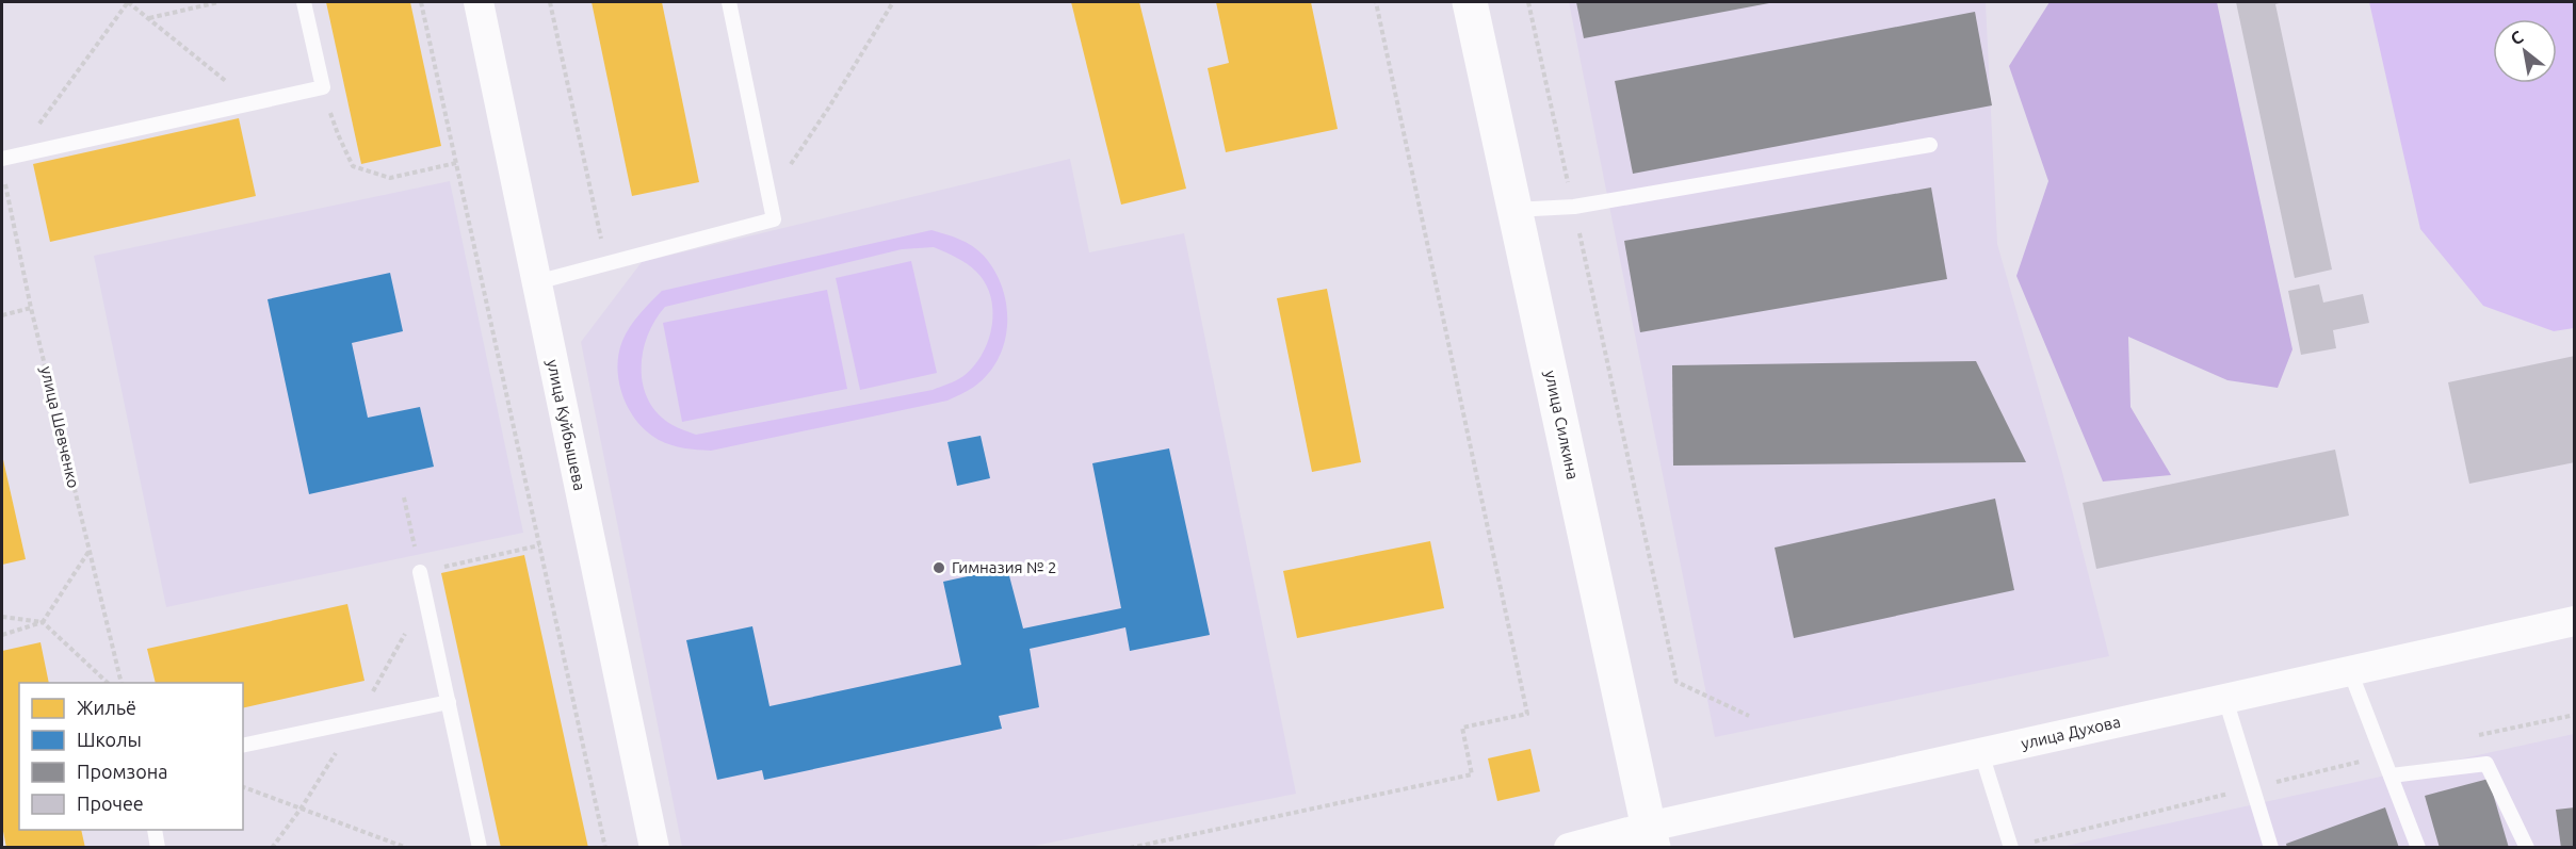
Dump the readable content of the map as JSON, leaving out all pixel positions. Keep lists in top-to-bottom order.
{
  "streets": {
    "main road": ["улица Силкина"],
    "street": ["улица Куйбышева", "улица Духова"],
    "path": ["улица Шевченко"]
  },
  "crossings": [
    ["улица Силкина", "улица Духова"]
  ],
  "places": ["Гимназия № 2"],
  "legend": [
    "Жильё",
    "Школы",
    "Промзона",
    "Прочее"
  ],
  "north": "top left"
}
